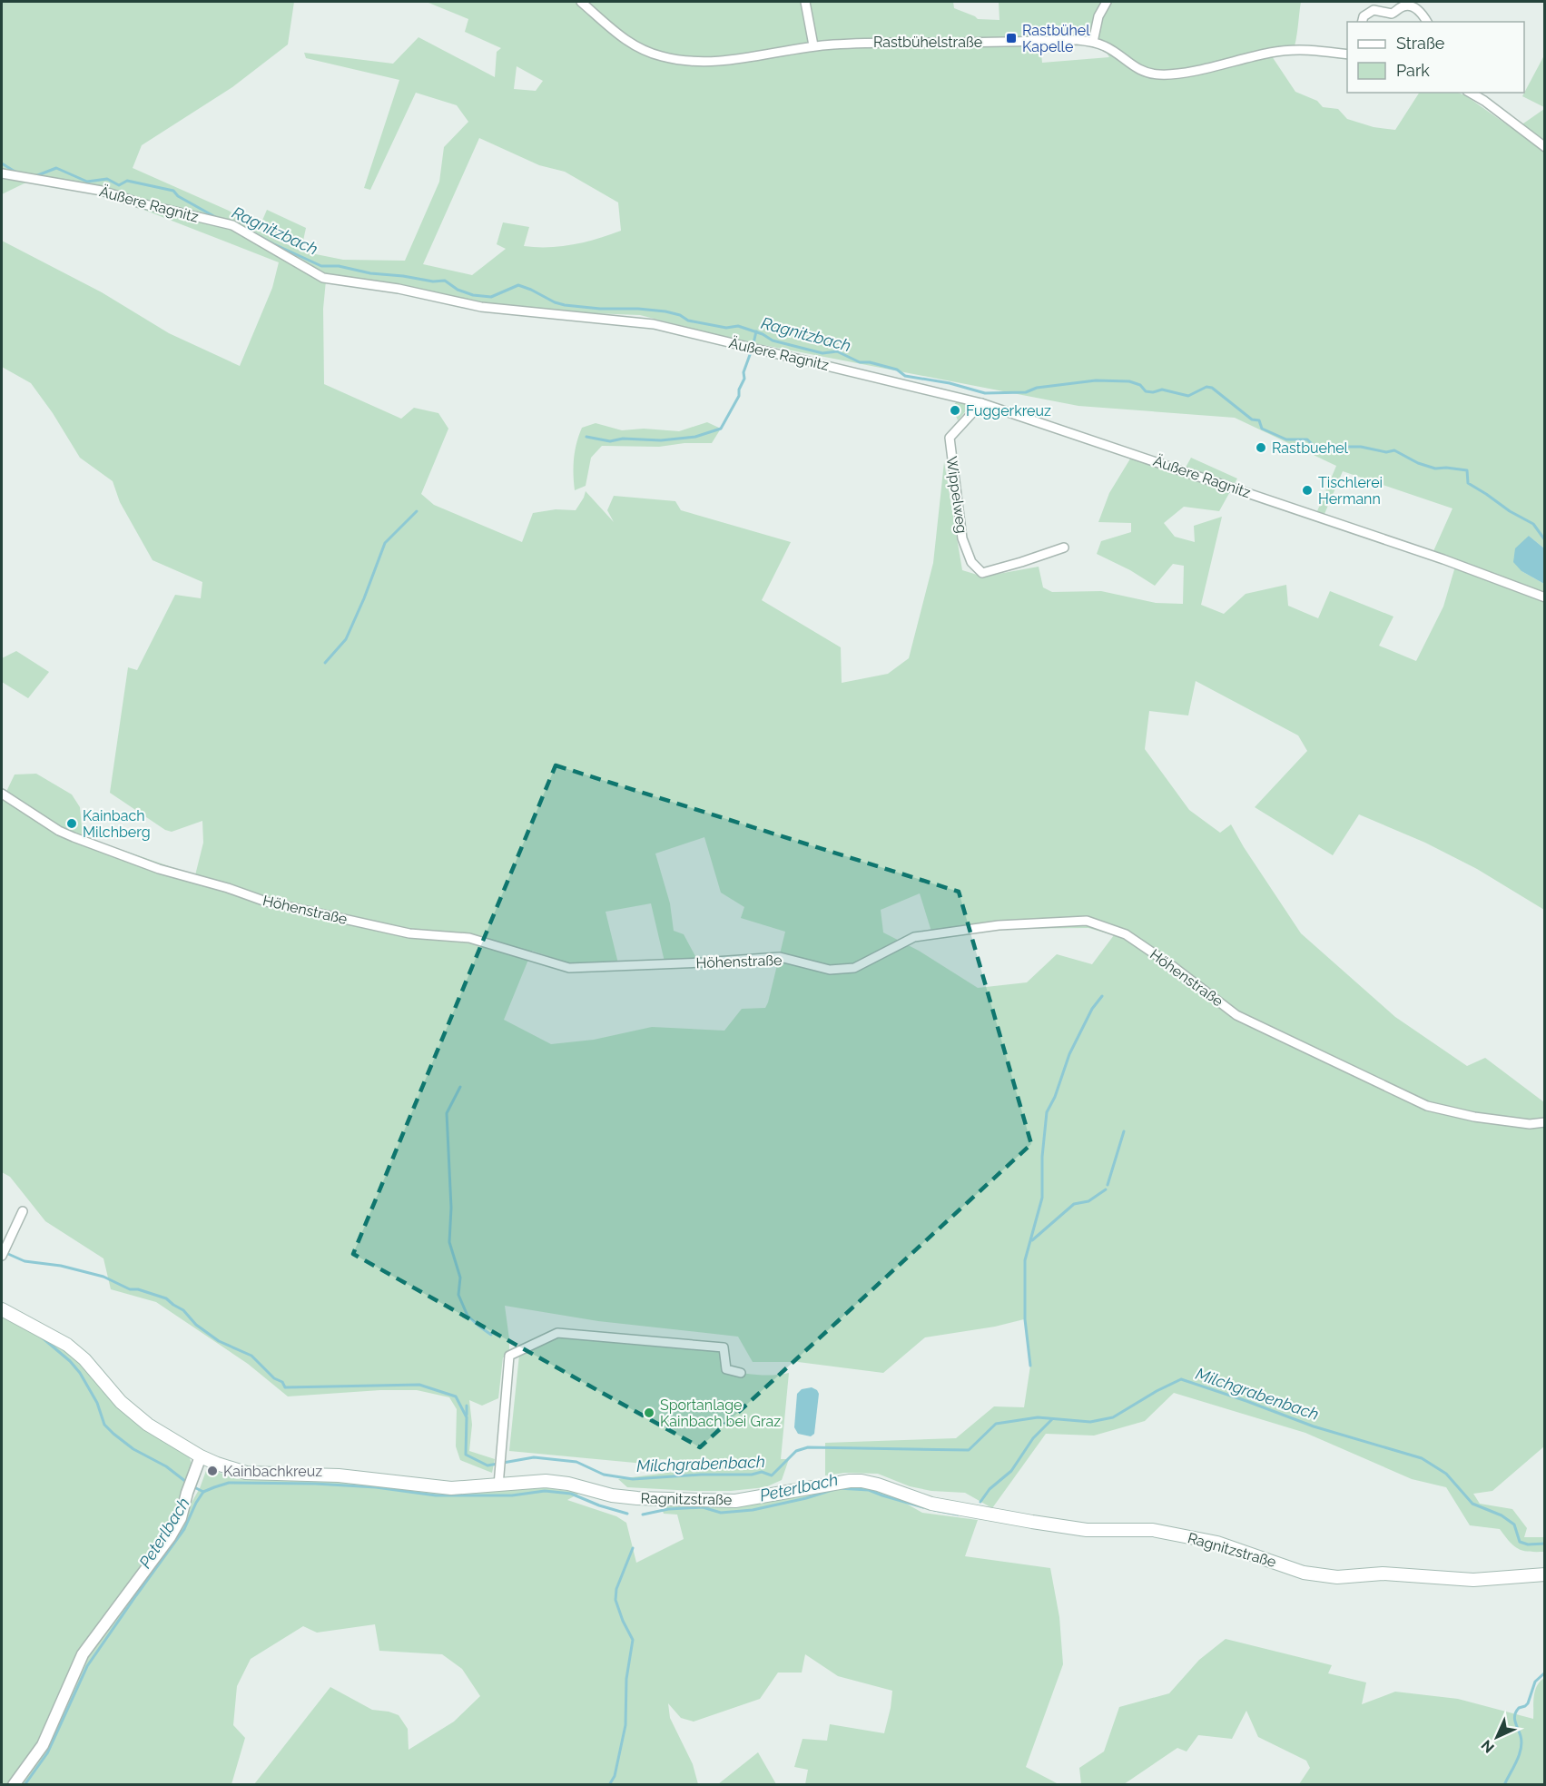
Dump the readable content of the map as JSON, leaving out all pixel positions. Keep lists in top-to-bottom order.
{
  "streets": {
    "main road": ["Ragnitzstraße"],
    "street": [
      "Rastbühelstraße",
      "Äußere Ragnitz",
      "Wippelweg",
      "Höhenstraße"
    ]
  },
  "crossings": [
    ["Äußere Ragnitz", "Wippelweg"]
  ],
  "water": ["Ragnitzbach", "Milchgrabenbach", "Peterlbach"],
  "places": {
    "transit": ["Rastbühel Kapelle"],
    "other": [
      "Fuggerkreuz",
      "Rastbuehel",
      "Tischlerei Hermann",
      "Kainbach Milchberg",
      "Sportanlage Kainbach bei Graz",
      "Kainbachkreuz"
    ]
  },
  "legend": ["Straße", "Park"],
  "north": "bottom left"
}
